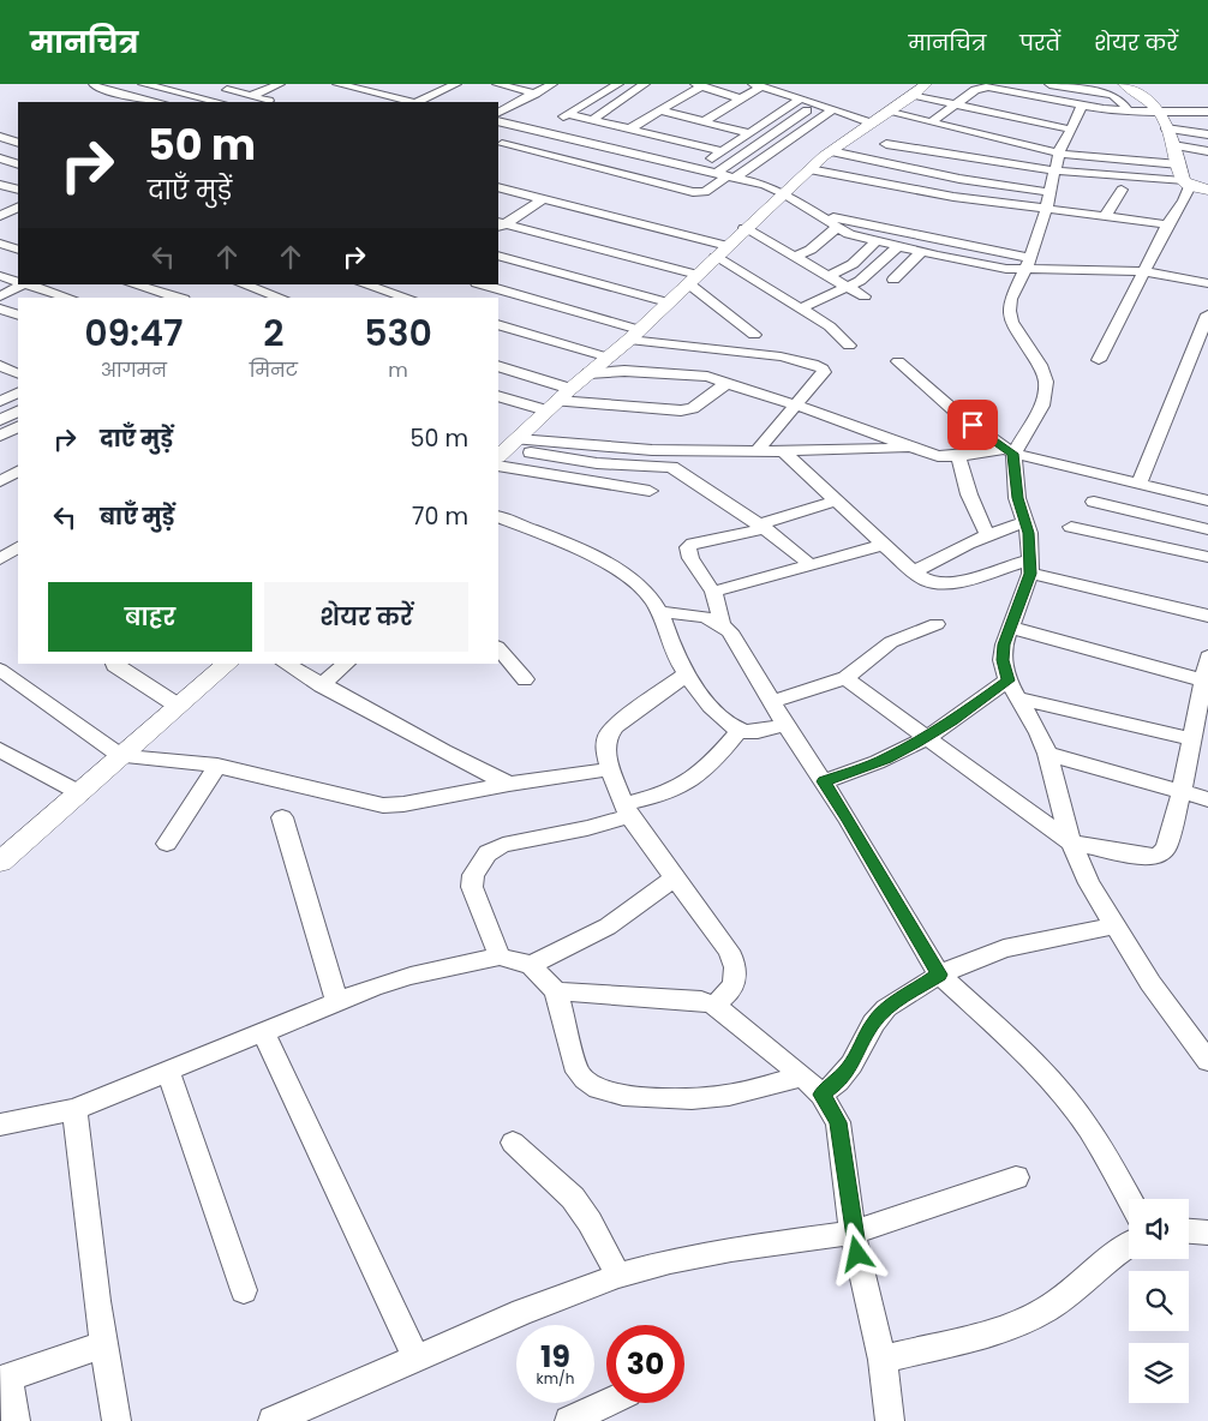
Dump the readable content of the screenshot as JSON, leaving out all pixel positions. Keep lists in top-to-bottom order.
{
  "page": {
    "header": "मानचित्र",
    "nav": ["मानचित्र", "परतें", "शेयर करें"],
    "turn": ["50 m", "दाएँ मुड़ें"],
    "eta": [
      "09:47",
      "आगमन",
      "2",
      "मिनट",
      "530",
      "m"
    ],
    "list": [
      {
        "name": "दाएँ मुड़ें",
        "value": "50 m"
      },
      {
        "name": "बाएँ मुड़ें",
        "value": "70 m"
      }
    ],
    "buttons": ["बाहर", "शेयर करें"],
    "speed": "19 km/h",
    "limit": "30"
  }
}
